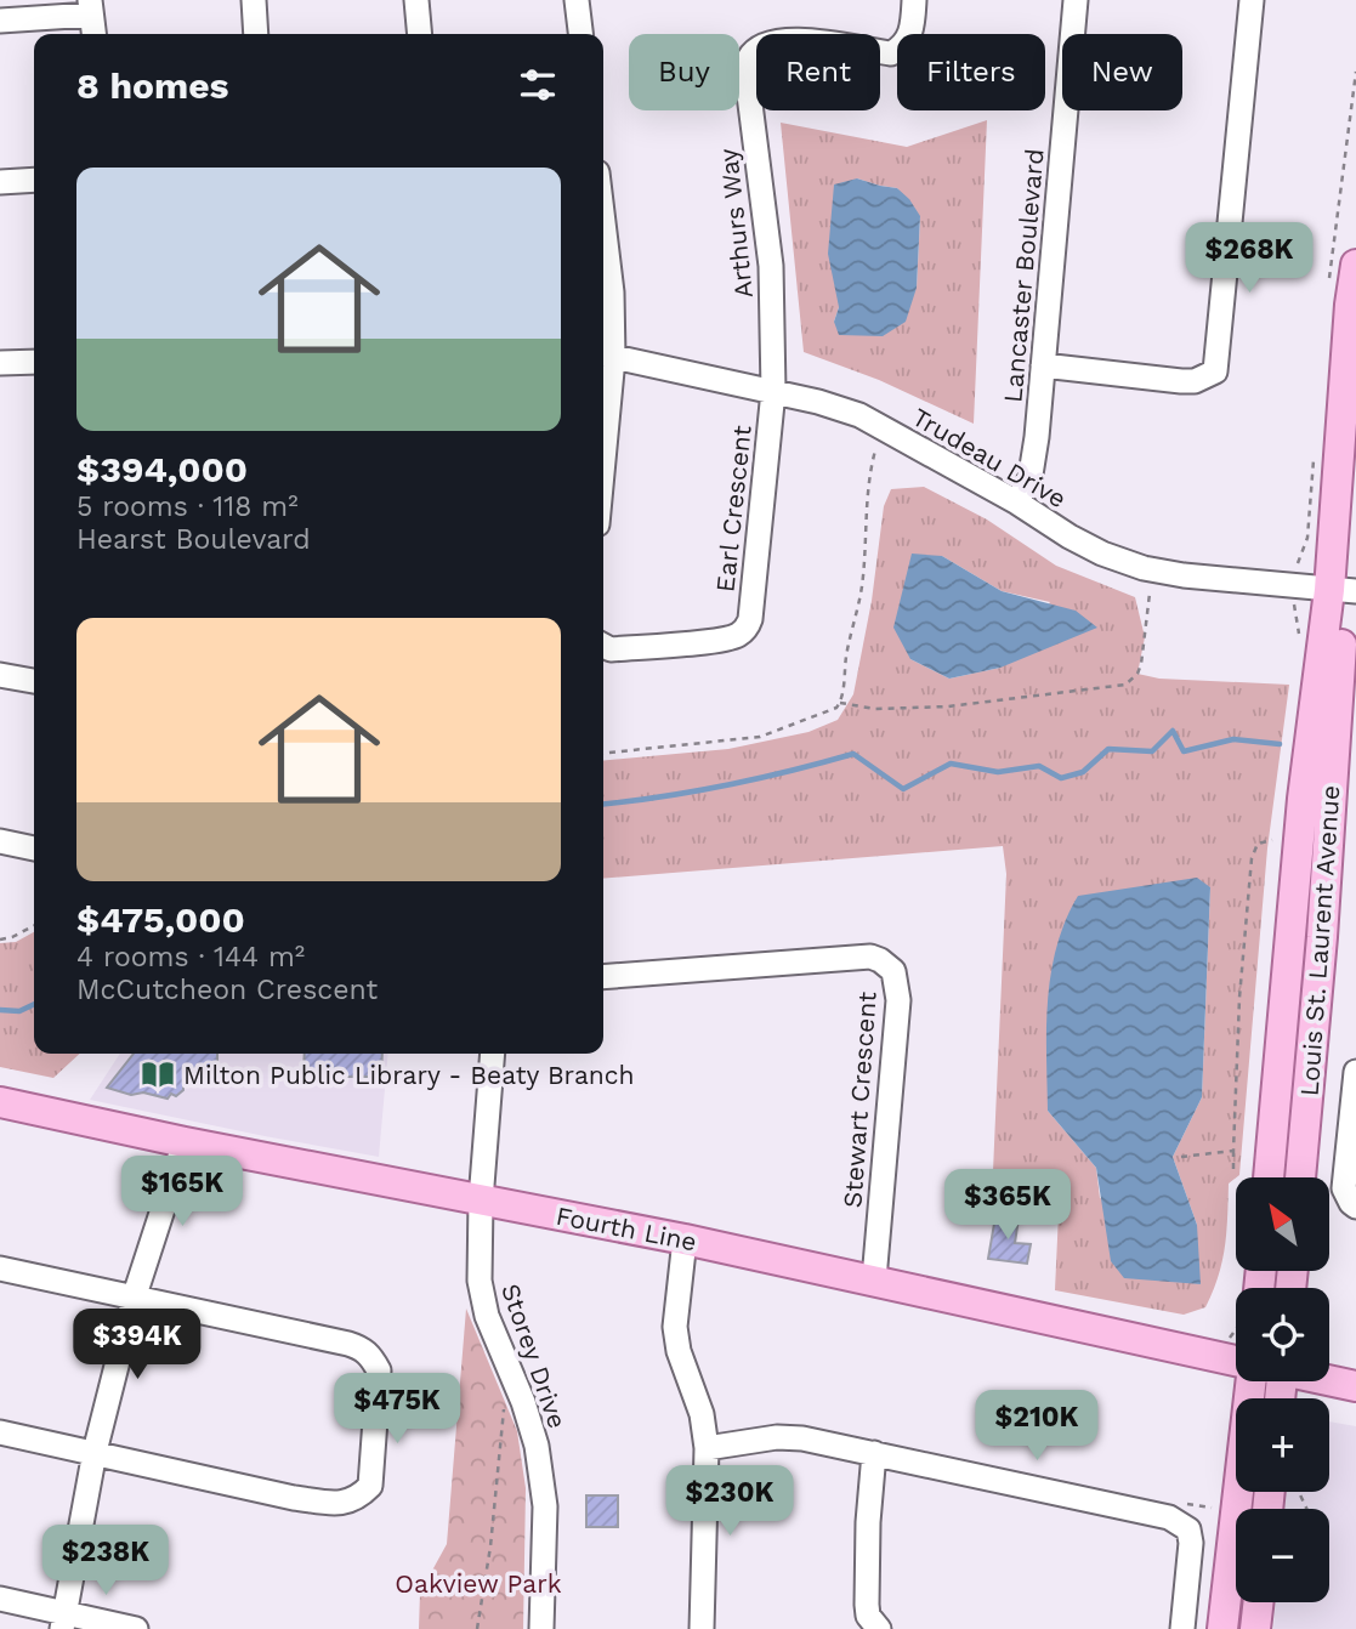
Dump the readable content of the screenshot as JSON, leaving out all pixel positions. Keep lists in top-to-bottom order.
{
  "streets": {
    "main road": ["Louis St. Laurent Avenue", "Fourth Line"],
    "street": [
      "Arthurs Way",
      "Lancaster Boulevard",
      "Trudeau Drive",
      "Earl Crescent",
      "Stewart Crescent",
      "Storey Drive"
    ]
  },
  "crossings": [
    ["Arthurs Way", "Trudeau Drive"],
    ["Arthurs Way", "Earl Crescent"],
    ["Lancaster Boulevard", "Trudeau Drive"],
    ["Trudeau Drive", "Earl Crescent"],
    ["Trudeau Drive", "Louis St. Laurent Avenue"],
    ["Stewart Crescent", "Fourth Line"],
    ["Fourth Line", "Storey Drive"]
  ],
  "parks": ["Oakview Park"],
  "places": {
    "library": ["Milton Public Library - Beaty Branch"]
  },
  "north": "top left",
  "page": {
    "chip": [
      "Buy",
      "Rent",
      "Filters",
      "New"
    ],
    "heading": "8 homes",
    "list": [
      {
        "name": "$394,000",
        "note": "5 rooms · 118 m² · Hearst Boulevard"
      },
      {
        "name": "$475,000",
        "note": "4 rooms · 144 m² · McCutcheon Crescent"
      }
    ],
    "price": [
      "$268K",
      "$165K",
      "$365K",
      "$394K",
      "$475K",
      "$210K",
      "$230K",
      "$238K"
    ],
    "map_buttons": ["+", "−"]
  }
}
